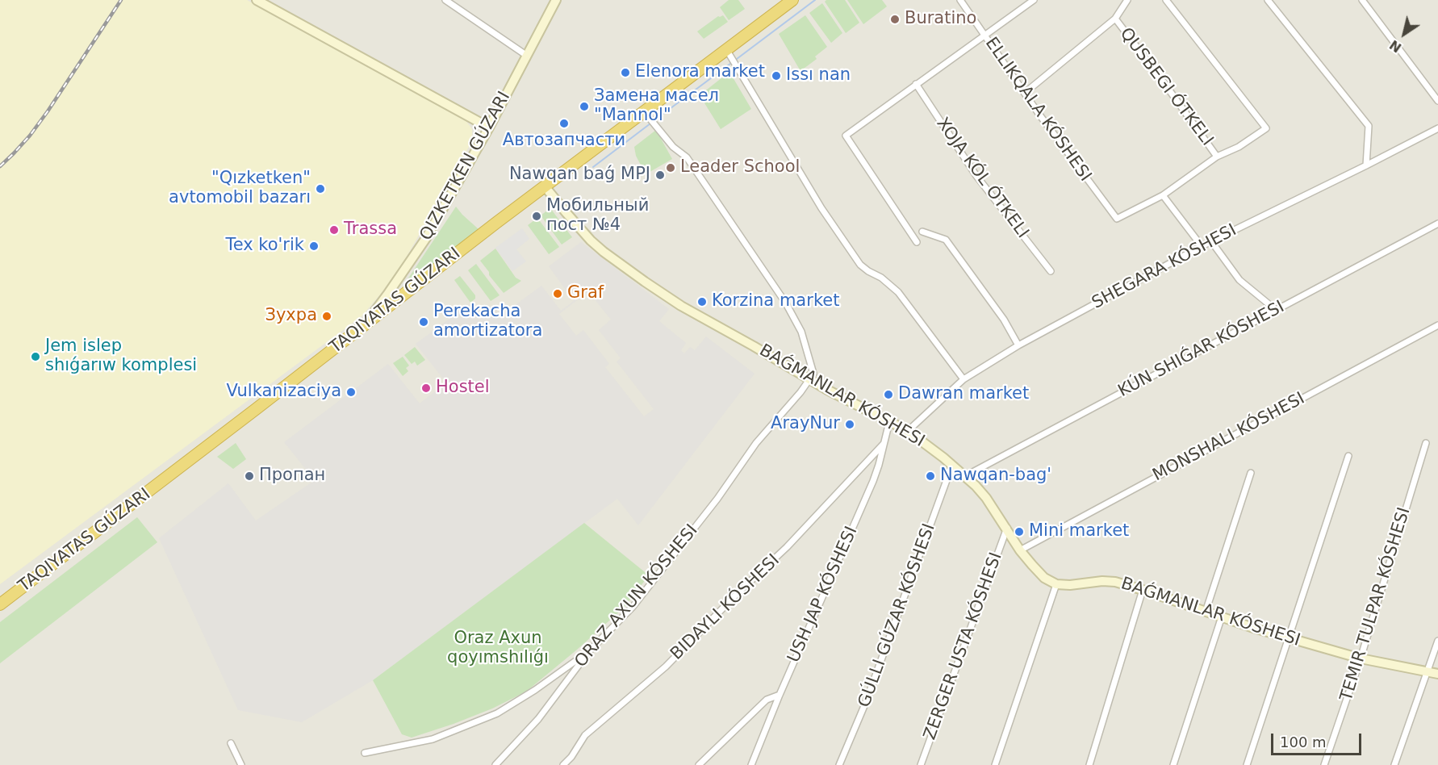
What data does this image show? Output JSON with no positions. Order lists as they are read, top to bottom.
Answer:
{
  "streets": {
    "street": [
      "QUSBEGI ÓTKELI",
      "ELLIKQALA KÓSHESI",
      "XOJA KÓL ÓTKELI",
      "SHEGARA KÓSHESI",
      "BAǴMANLAR KÓSHESI",
      "USH JAP KÓSHESI",
      "ORAZ AXUN KÓSHESI",
      "TEMIR TULPAR KÓSHESI",
      "GÚLLI GÚZAR KÓSHESI",
      "ZERGER USTA KÓSHESI"
    ]
  },
  "crossings": [
    ["SHEGARA KÓSHESI", "BAǴMANLAR KÓSHESI"],
    ["BAǴMANLAR KÓSHESI", "USH JAP KÓSHESI"],
    ["BAǴMANLAR KÓSHESI", "ORAZ AXUN KÓSHESI"],
    ["BAǴMANLAR KÓSHESI", "TEMIR TULPAR KÓSHESI"],
    ["BAǴMANLAR KÓSHESI", "GÚLLI GÚZAR KÓSHESI"],
    ["BAǴMANLAR KÓSHESI", "ZERGER USTA KÓSHESI"]
  ],
  "parks": ["Oraz Axun qoyımshılıǵı"],
  "places": [
    "Buratino",
    "Elenora market",
    "Issı nan",
    "Замена масел \"Mannol\"",
    "Автозапчасти",
    "Leader School",
    "Nawqan baǵ MPJ",
    "\"Qızketken\" avtomobil bazarı",
    "Мобильный пост №4",
    "Trassa",
    "Tex ko'rik",
    "Graf",
    "Korzina market",
    "Зухра",
    "Perekacha amortizatora",
    "Jem islep shıǵarıw komplesi",
    "Hostel",
    "Vulkanizaciya",
    "Dawran market",
    "ArayNur",
    "Пропан",
    "Nawqan-bag'",
    "Mini market"
  ],
  "scale_bar": "100 m",
  "north": "bottom left"
}
